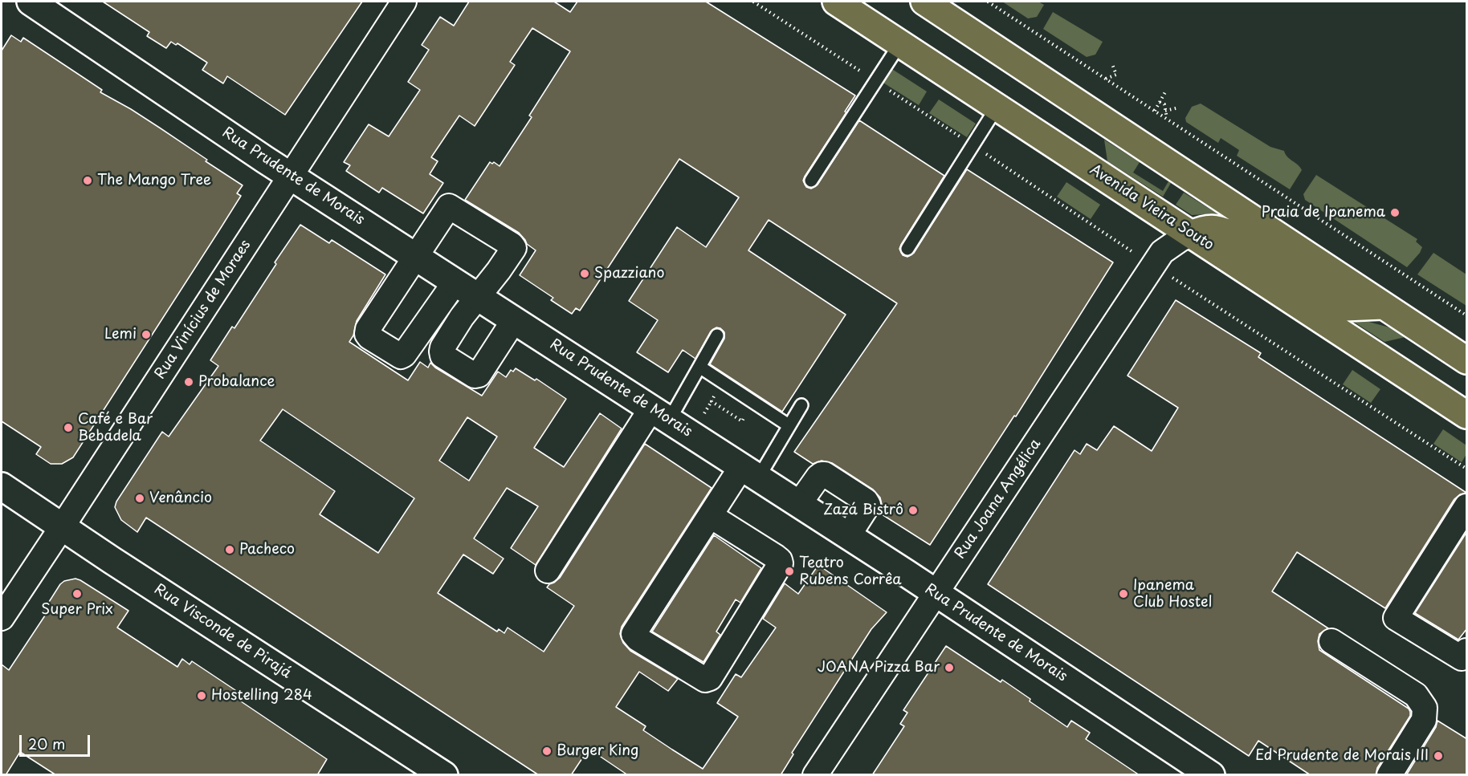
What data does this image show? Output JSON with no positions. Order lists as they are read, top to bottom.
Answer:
{
  "streets": {
    "highway": ["Avenida Vieira Souto"],
    "main road": ["Rua Prudente de Morais", "Rua Visconde de Pirajá"],
    "street": ["Rua Vinícius de Moraes", "Rua Joana Angélica"]
  },
  "crossings": [
    ["Rua Prudente de Morais", "Rua Vinícius de Moraes"],
    ["Rua Prudente de Morais", "Rua Joana Angélica"],
    ["Avenida Vieira Souto", "Rua Joana Angélica"],
    ["Rua Vinícius de Moraes", "Rua Visconde de Pirajá"]
  ],
  "places": [
    "The Mango Tree",
    "Praia de Ipanema",
    "Spazziano",
    "Lemi",
    "Probalance",
    "Café e Bar Bebadela",
    "Venâncio",
    "Zazá Bistrô",
    "Pacheco",
    "Teatro Rubens Corrêa",
    "Super Prix",
    "Ipanema Club Hostel",
    "JOANA Pizza Bar",
    "Hostelling 284",
    "Burger King",
    "Ed Prudente de Morais III"
  ],
  "scale_bar": "20 m"
}
